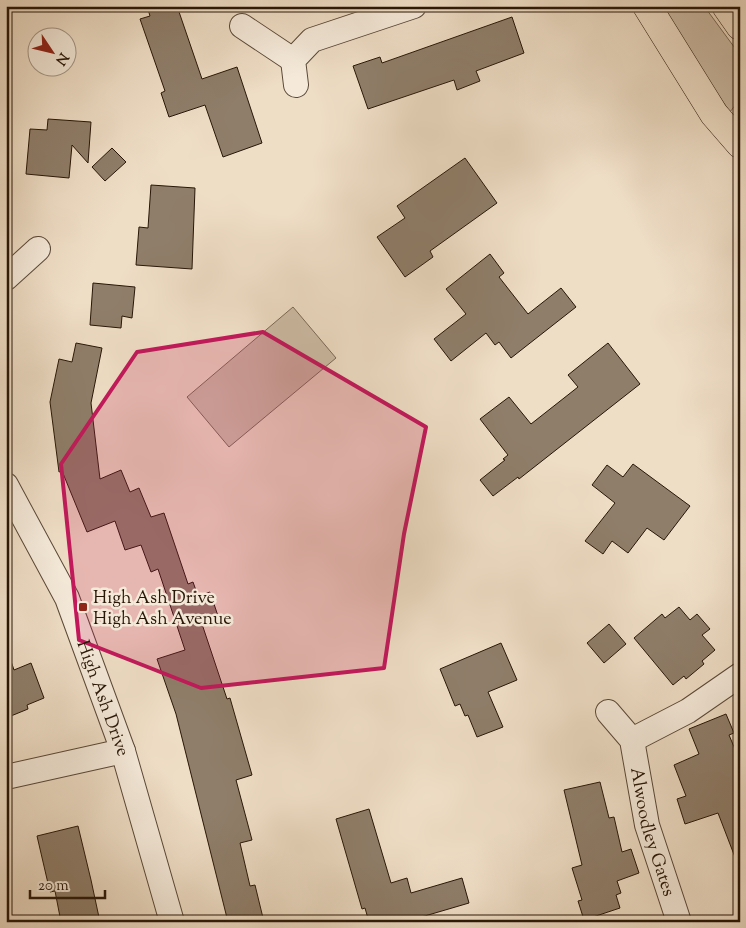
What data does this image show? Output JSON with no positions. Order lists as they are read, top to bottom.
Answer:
{
  "streets": {
    "street": ["High Ash Drive", "Alwoodley Gates"]
  },
  "places": {
    "transit": ["High Ash Drive High Ash Avenue"]
  },
  "scale_bar": "20 m",
  "north": "bottom right"
}
